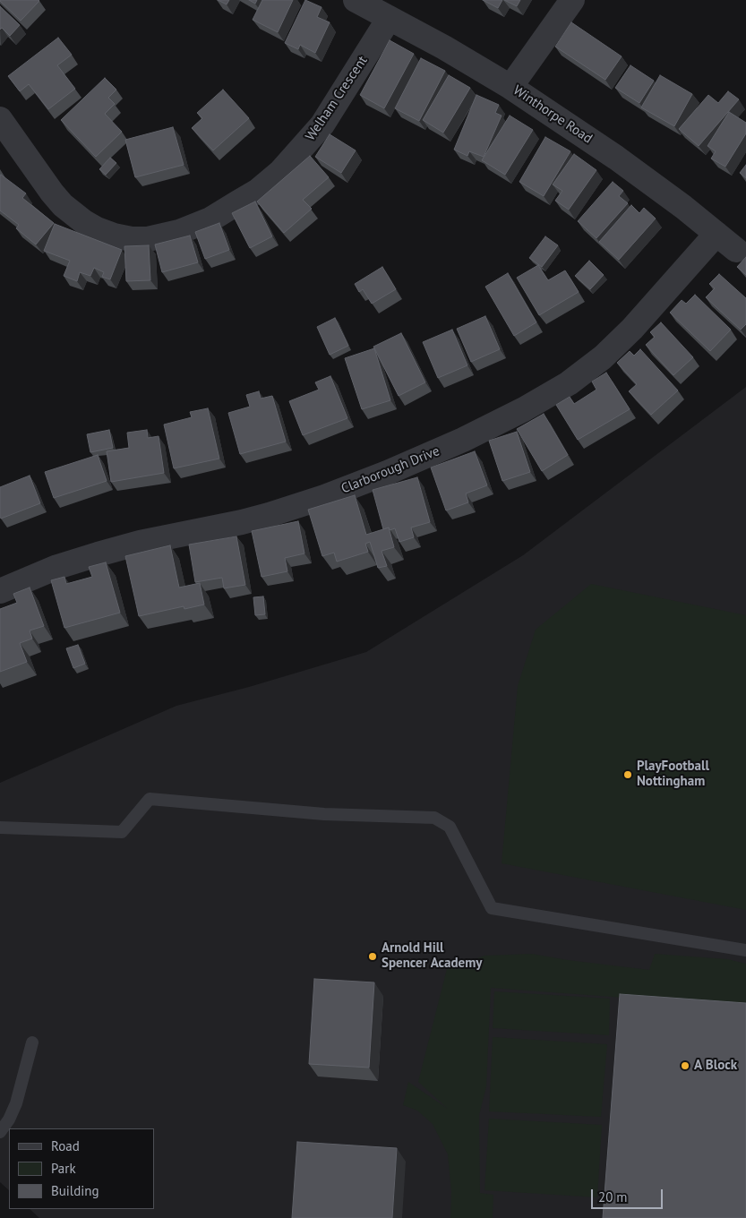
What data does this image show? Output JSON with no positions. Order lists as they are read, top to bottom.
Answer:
{
  "streets": {
    "street": ["Welham Crescent", "Winthorpe Road", "Clarborough Drive"]
  },
  "crossings": [
    ["Welham Crescent", "Winthorpe Road"],
    ["Winthorpe Road", "Clarborough Drive"]
  ],
  "places": ["PlayFootball Nottingham", "Arnold Hill Spencer Academy", "A Block"],
  "legend": ["Road", "Park", "Building"],
  "scale_bar": "20 m"
}
